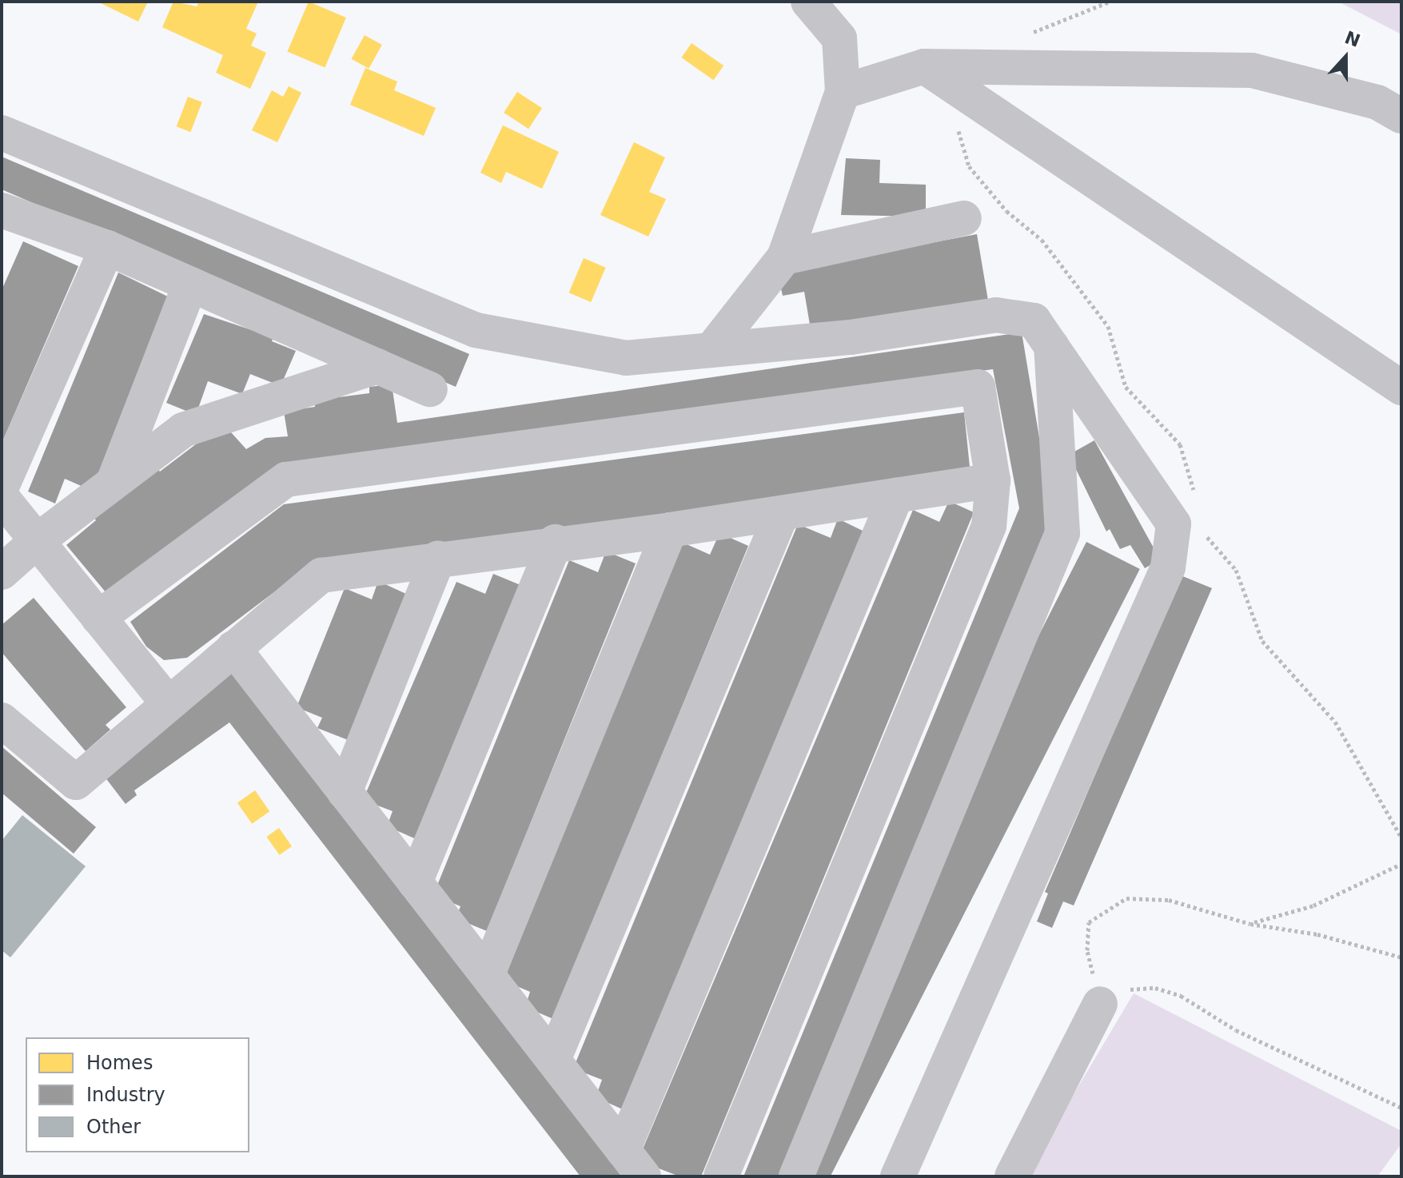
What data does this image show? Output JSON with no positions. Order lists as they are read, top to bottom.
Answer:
{
  "legend": ["Homes", "Industry", "Other"],
  "north": "top"
}
